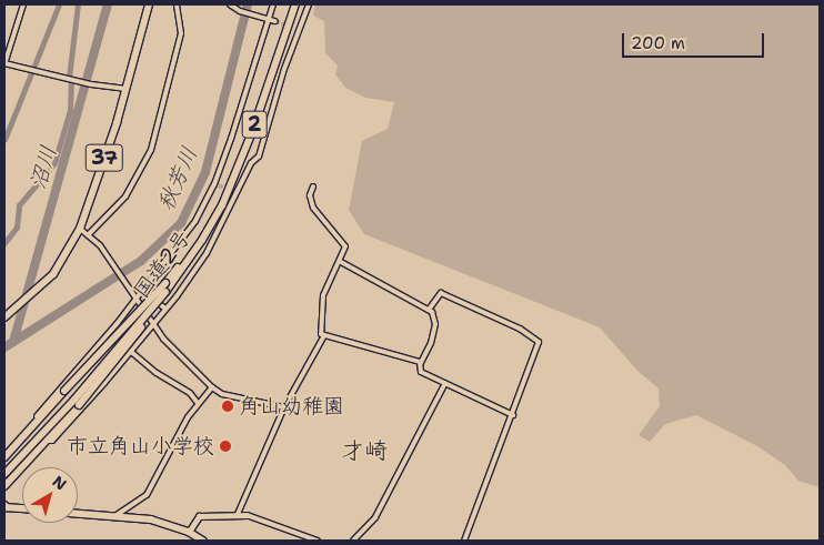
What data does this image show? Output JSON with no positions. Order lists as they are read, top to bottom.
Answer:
{
  "streets": {
    "highway": ["2", "国道2号"],
    "main road": ["37"]
  },
  "districts": ["才崎"],
  "water": ["沼川", "秋芳川"],
  "places": ["角山幼稚園", "市立角山小学校"],
  "scale_bar": "200 m",
  "north": "top right"
}
